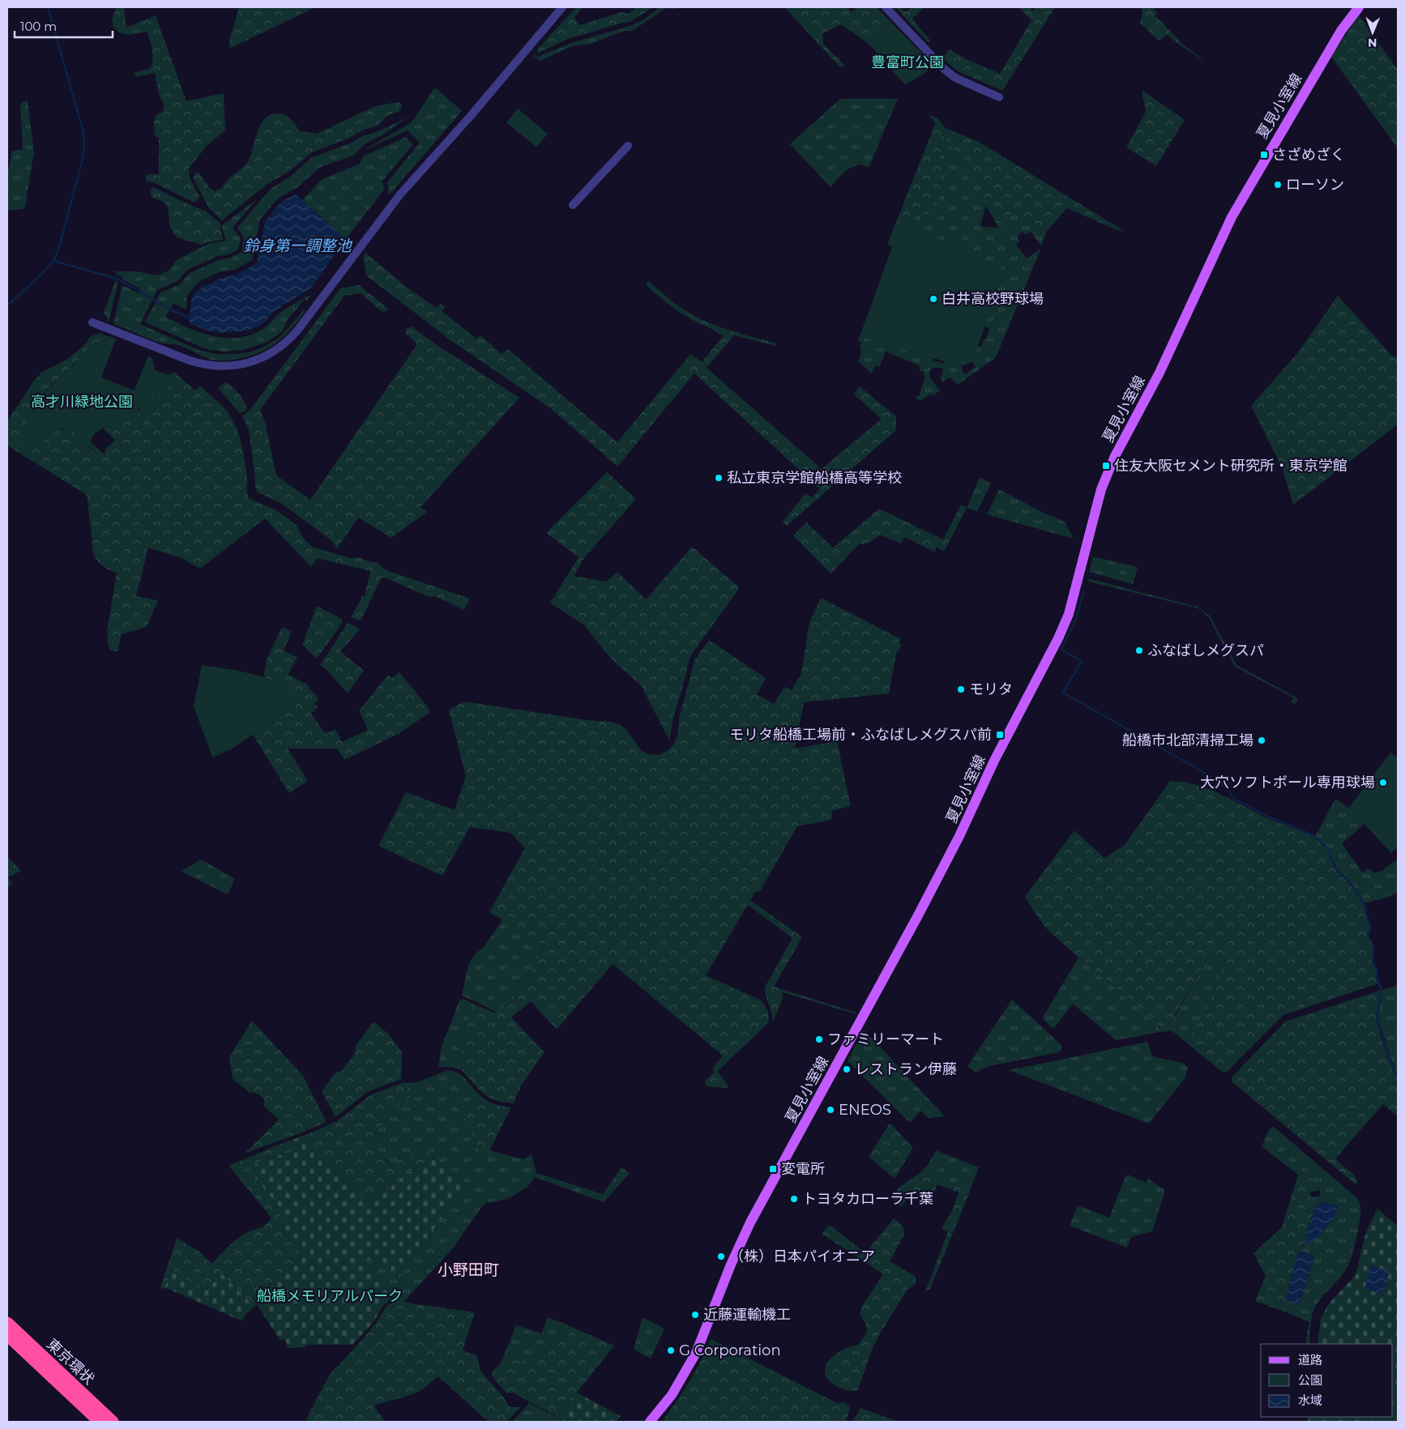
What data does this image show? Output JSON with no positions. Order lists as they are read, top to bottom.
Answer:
{
  "streets": {
    "highway": ["東京環状"],
    "main road": ["夏見小室線"]
  },
  "districts": ["小野田町"],
  "water": ["鈴身第一調整池"],
  "parks": ["豊富町公園", "高才川緑地公園", "船橋メモリアルパーク"],
  "places": {
    "transit": [
      "さざめざく",
      "住友大阪セメント研究所・東京学館",
      "モリタ船橋工場前・ふなばしメグスパ前",
      "変電所"
    ],
    "other": [
      "ローソン",
      "白井高校野球場",
      "私立東京学館船橋高等学校",
      "ふなばしメグスパ",
      "モリタ",
      "船橋市北部清掃工場",
      "大穴ソフトボール専用球場",
      "ファミリーマート",
      "レストラン伊藤",
      "ENEOS",
      "トヨタカローラ千葉",
      "（株）日本パイオニア",
      "近藤運輸機工",
      "G Corporation"
    ]
  },
  "legend": ["道路", "公園", "水域"],
  "scale_bar": "100 m",
  "north": "bottom"
}
